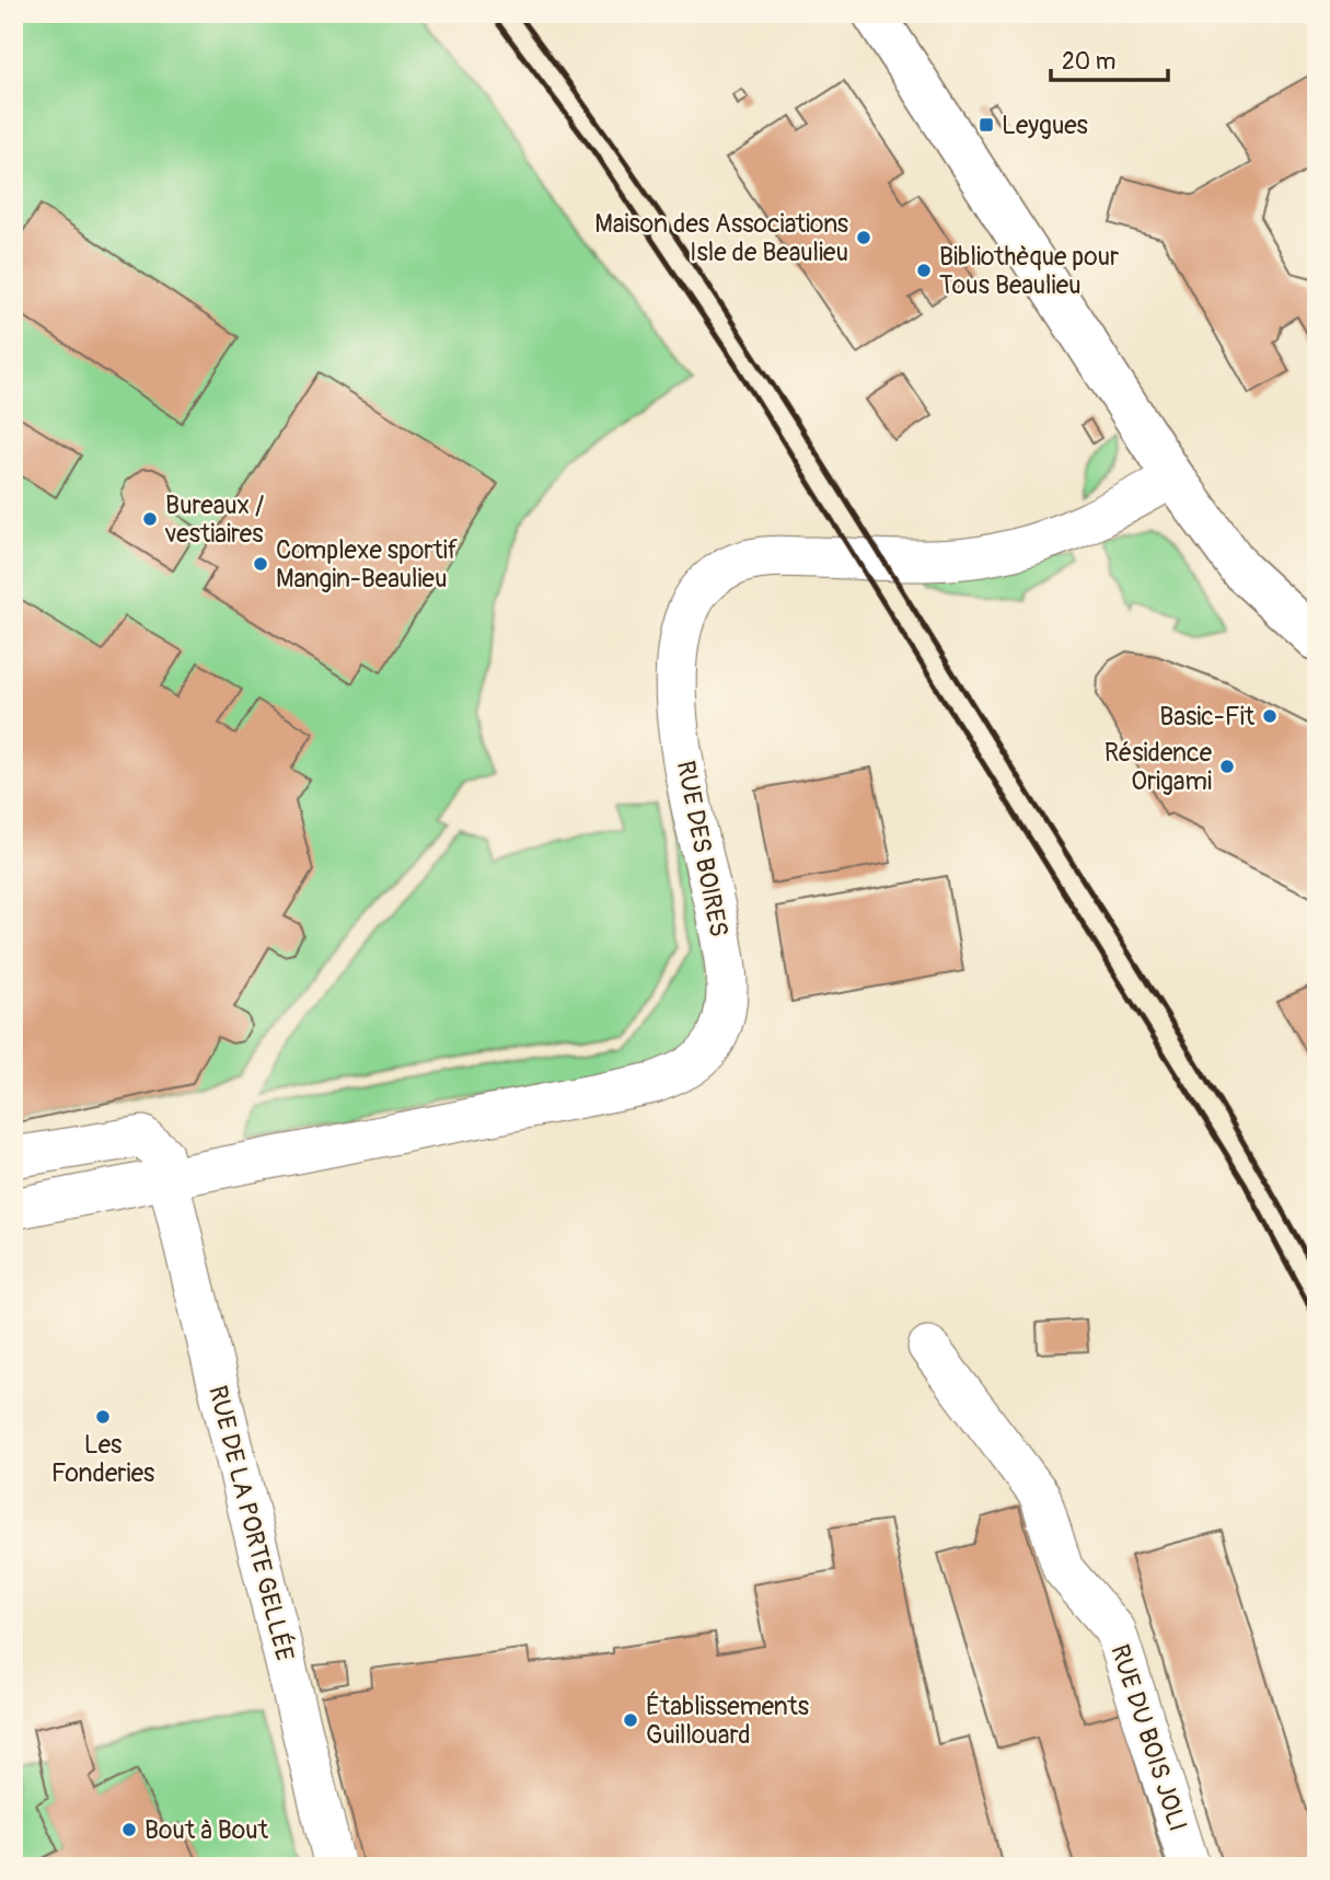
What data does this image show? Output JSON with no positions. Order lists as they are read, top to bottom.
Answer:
{
  "streets": {
    "street": ["RUE DES BOIRES", "RUE DE LA PORTE GELLÉE", "RUE DU BOIS JOLI"]
  },
  "crossings": [
    ["RUE DES BOIRES", "RUE DE LA PORTE GELLÉE"]
  ],
  "places": {
    "transit": ["Leygues"],
    "other": [
      "Maison des Associations Isle de Beaulieu",
      "Bibliothèque pour Tous Beaulieu",
      "Bureaux / vestiaires",
      "Complexe sportif Mangin-Beaulieu",
      "Basic-Fit",
      "Résidence Origami",
      "Les Fonderies",
      "Établissements Guillouard",
      "Bout à Bout"
    ]
  },
  "scale_bar": "20 m"
}
